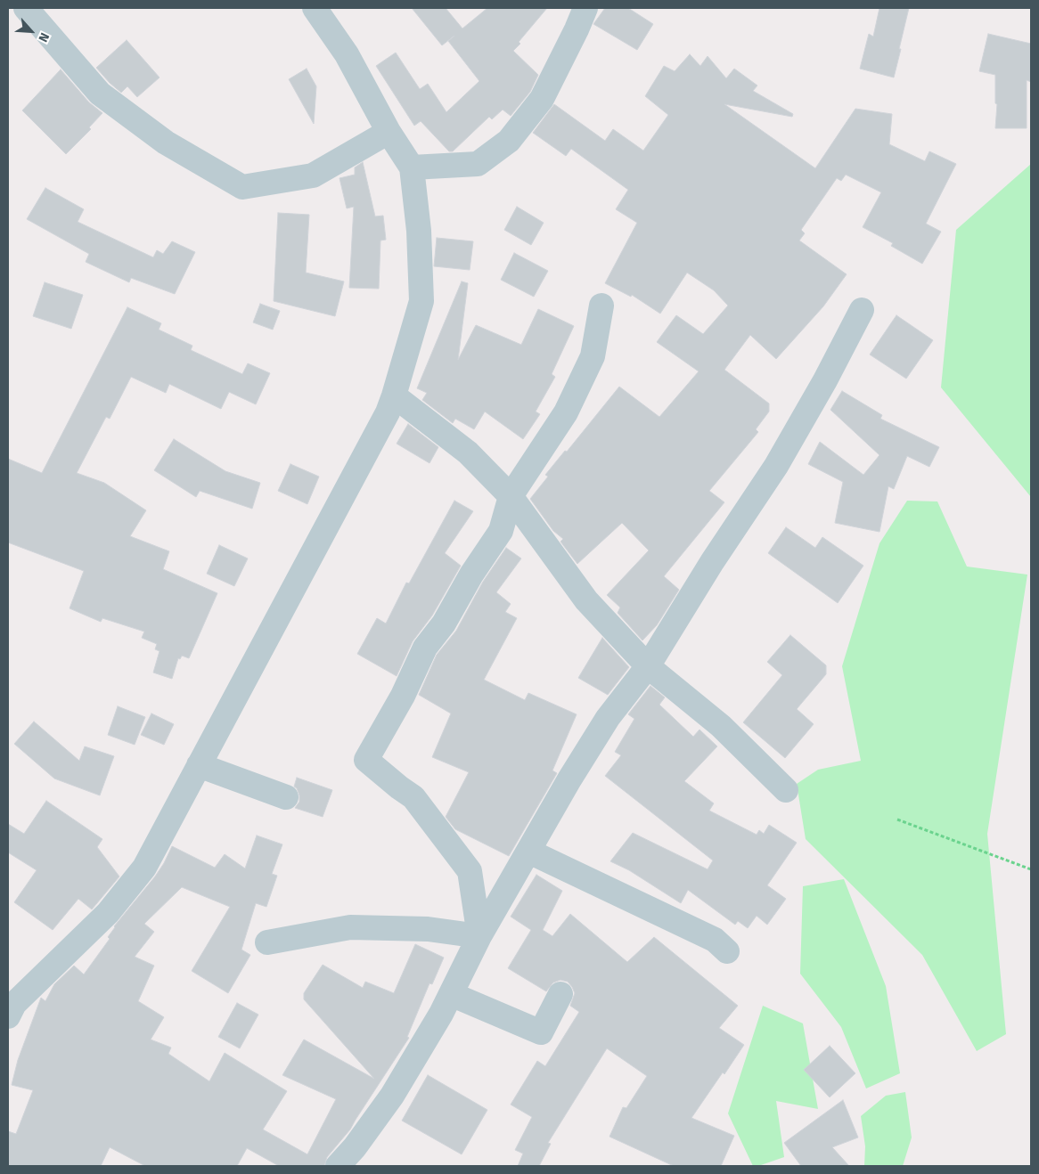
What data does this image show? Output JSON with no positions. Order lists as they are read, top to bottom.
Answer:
{
  "north": "bottom right"
}
